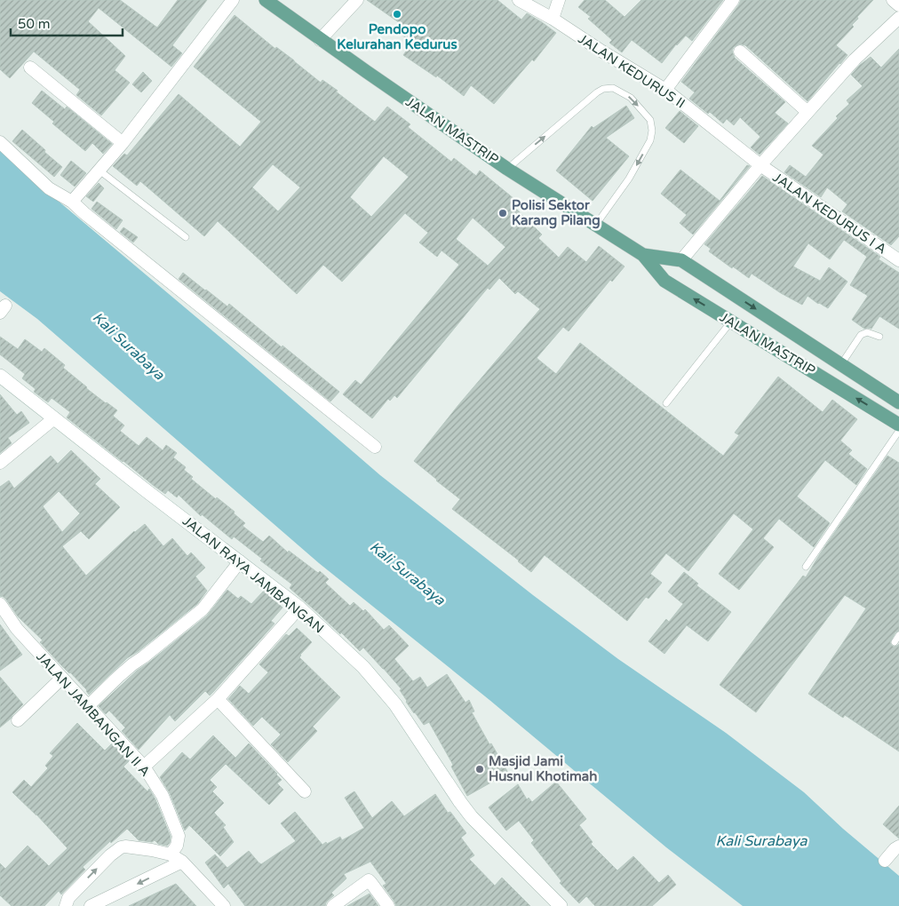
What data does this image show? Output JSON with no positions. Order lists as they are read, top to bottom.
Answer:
{
  "streets": {
    "main road": ["JALAN MASTRIP", "JALAN RAYA JAMBANGAN"],
    "street": ["JALAN KEDURUS II", "JALAN KEDURUS I A", "JALAN JAMBANGAN II A"]
  },
  "crossings": [
    ["JALAN KEDURUS II", "JALAN KEDURUS I A"]
  ],
  "water": ["Kali Surabaya"],
  "places": ["Pendopo Kelurahan Kedurus", "Polisi Sektor Karang Pilang", "Masjid Jami Husnul Khotimah"],
  "scale_bar": "50 m"
}
